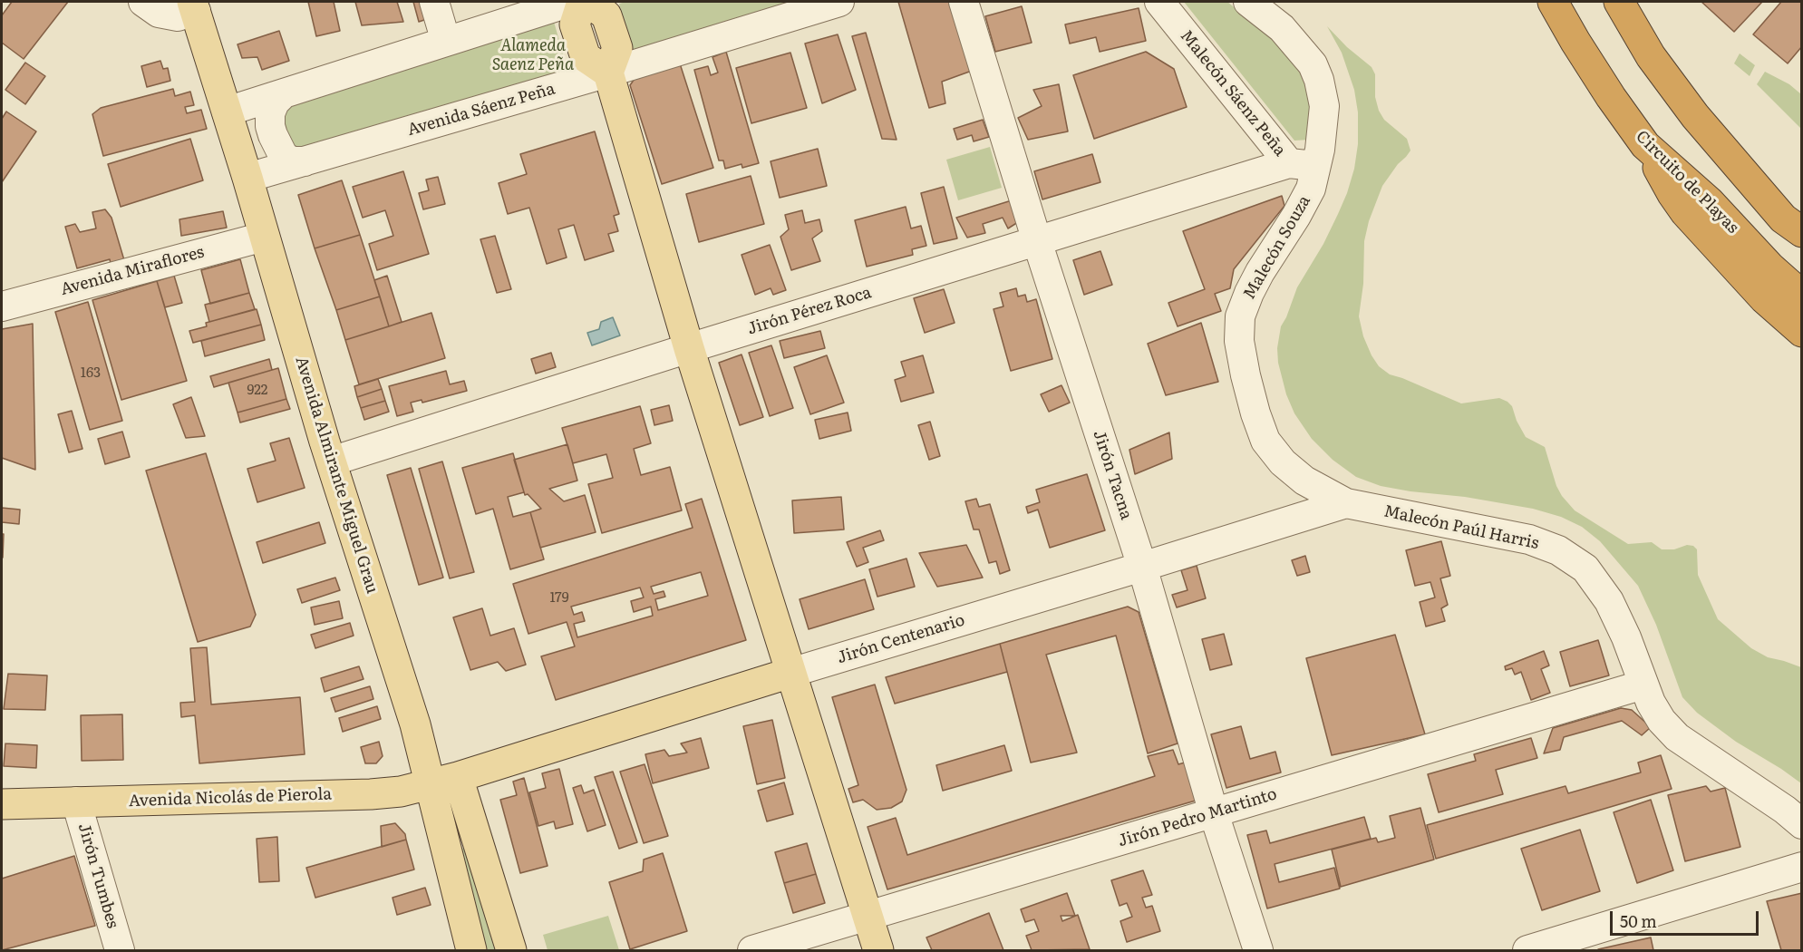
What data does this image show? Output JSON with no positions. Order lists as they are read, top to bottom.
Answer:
{
  "streets": {
    "highway": ["Circuito de Playas"],
    "main road": ["Avenida Almirante Miguel Grau", "Jirón Centenario", "Avenida Nicolás de Pierola"],
    "street": [
      "Malecón Sáenz Peña",
      "Avenida Sáenz Peña",
      "Malecón Souza",
      "Avenida Miraflores",
      "Jirón Pérez Roca",
      "Jirón Tacna",
      "Malecón Paúl Harris",
      "Jirón Pedro Martinto",
      "Jirón Tumbes"
    ]
  },
  "crossings": [
    ["Malecón Sáenz Peña", "Malecón Souza"],
    ["Malecón Sáenz Peña", "Jirón Pérez Roca"],
    ["Avenida Sáenz Peña", "Avenida Almirante Miguel Grau"],
    ["Malecón Souza", "Malecón Paúl Harris"],
    ["Malecón Souza", "Jirón Centenario"],
    ["Avenida Miraflores", "Avenida Almirante Miguel Grau"],
    ["Jirón Pérez Roca", "Avenida Almirante Miguel Grau"],
    ["Jirón Pérez Roca", "Jirón Tacna"],
    ["Avenida Almirante Miguel Grau", "Jirón Centenario"],
    ["Avenida Almirante Miguel Grau", "Avenida Nicolás de Pierola"],
    ["Jirón Tacna", "Jirón Centenario"],
    ["Jirón Tacna", "Jirón Pedro Martinto"],
    ["Malecón Paúl Harris", "Jirón Centenario"],
    ["Malecón Paúl Harris", "Jirón Pedro Martinto"],
    ["Jirón Centenario", "Avenida Nicolás de Pierola"],
    ["Avenida Nicolás de Pierola", "Jirón Tumbes"]
  ],
  "parks": ["Alameda Saenz Peña"],
  "house_numbers": ["163", "922", "179"],
  "scale_bar": "50 m"
}
